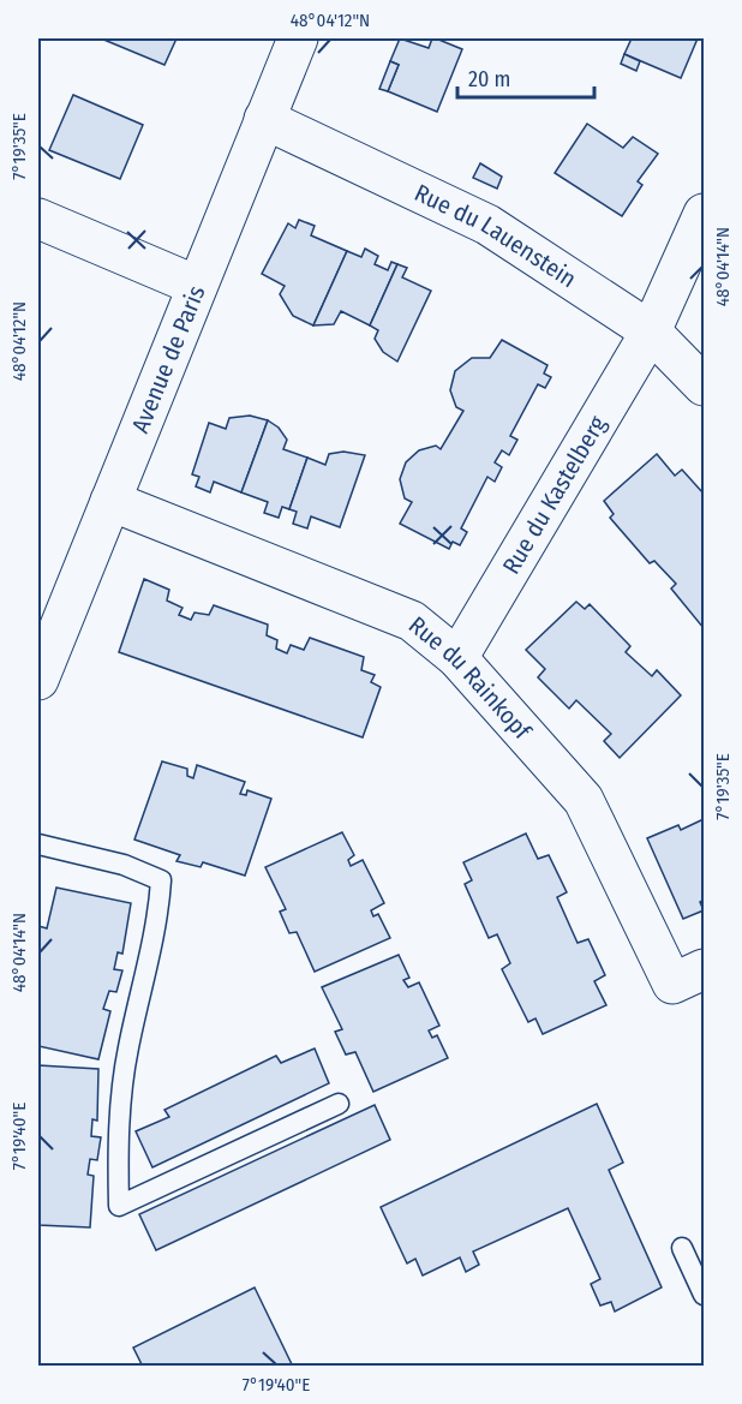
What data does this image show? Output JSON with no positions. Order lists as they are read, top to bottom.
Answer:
{
  "streets": {
    "street": [
      "Rue du Lauenstein",
      "Avenue de Paris",
      "Rue du Kastelberg",
      "Rue du Rainkopf"
    ]
  },
  "crossings": [
    ["Rue du Lauenstein", "Avenue de Paris"],
    ["Rue du Lauenstein", "Rue du Kastelberg"],
    ["Avenue de Paris", "Rue du Rainkopf"],
    ["Rue du Kastelberg", "Rue du Rainkopf"]
  ],
  "scale_bar": "20 m",
  "coordinates": [
    "48°04'12\"N",
    "7°19'35\"E",
    "48°04'14\"N",
    "7°19'40\"E"
  ]
}
